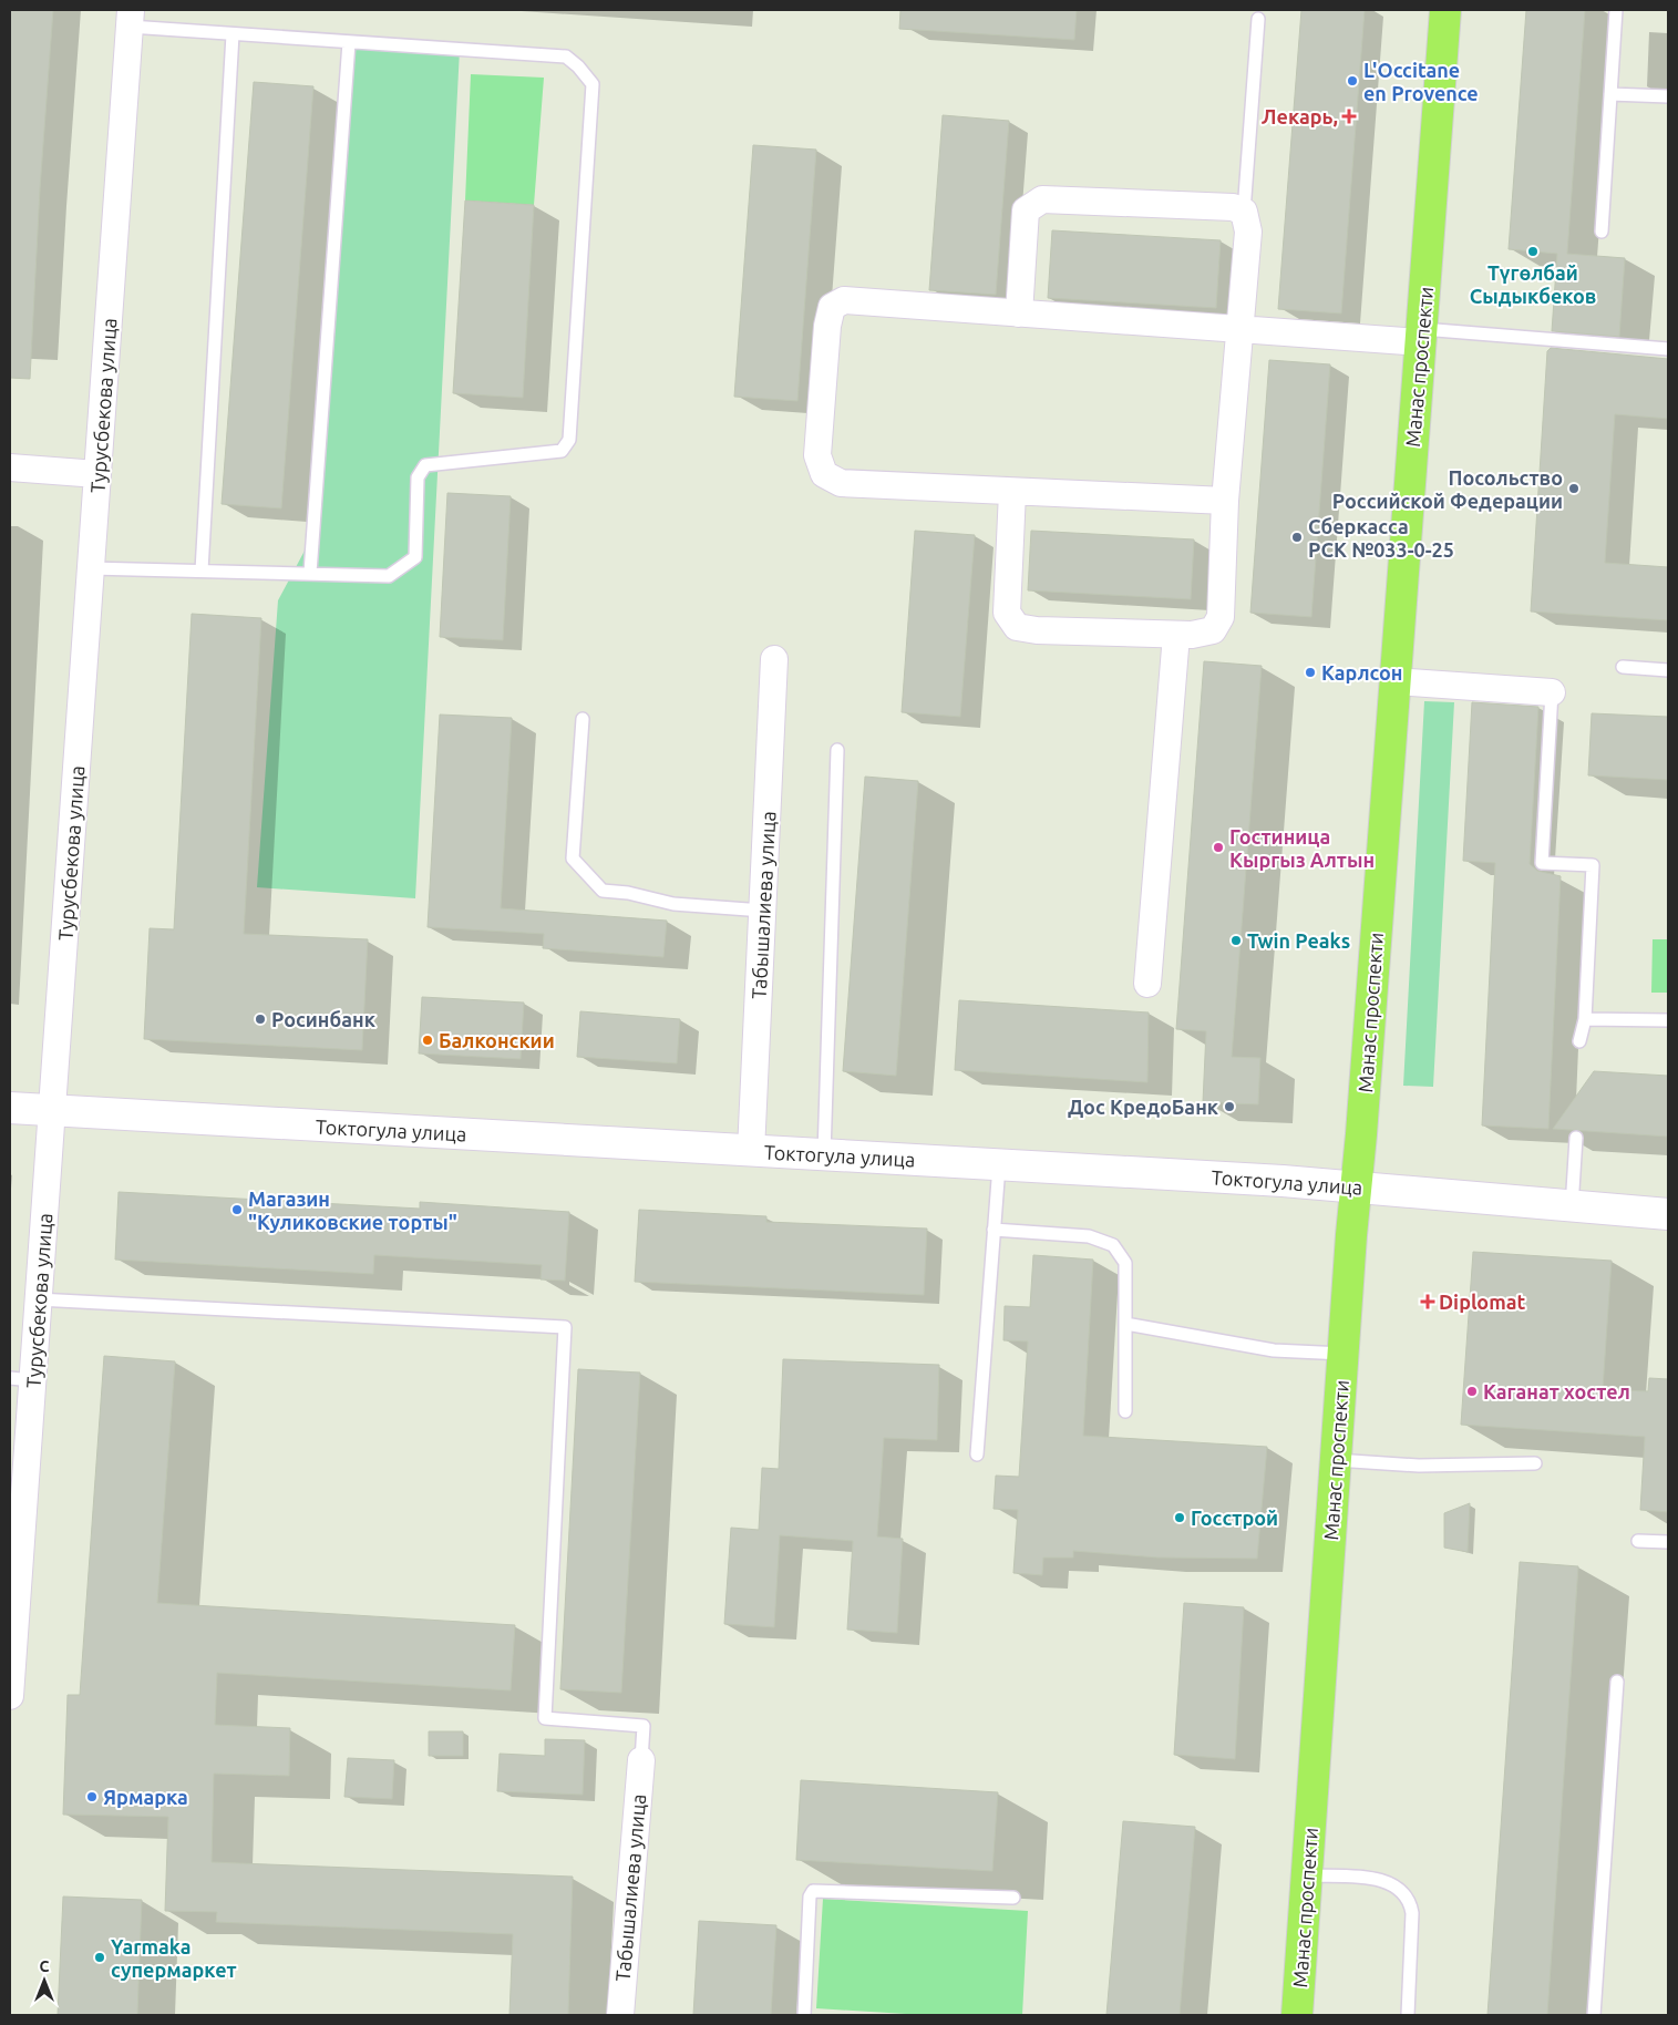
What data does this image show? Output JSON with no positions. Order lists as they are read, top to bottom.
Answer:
{
  "streets": {
    "main road": ["Манас проспекти", "Токтогула улица"],
    "street": ["Турусбекова улица", "Табышалиева улица"]
  },
  "crossings": [
    ["Манас проспекти", "Токтогула улица"],
    ["Турусбекова улица", "Токтогула улица"],
    ["Табышалиева улица", "Токтогула улица"]
  ],
  "places": {
    "other": [
      "L'Occitane en Provence",
      "Түгөлбай Сыдыкбеков",
      "Посольство Российской Федерации",
      "Сберкасса РСК №033-0-25",
      "Карлсон",
      "Гостиница Кыргыз Алтын",
      "Twin Peaks",
      "Росинбанк",
      "Балконскии",
      "Дос КредоБанк",
      "Магазин \"Куликовские торты\"",
      "Каганат хостел",
      "Госстрой",
      "Ярмарка",
      "Yarmaka супермаркет"
    ],
    "health": ["Лекарь,", "Diplomat"]
  },
  "north": "top"
}
